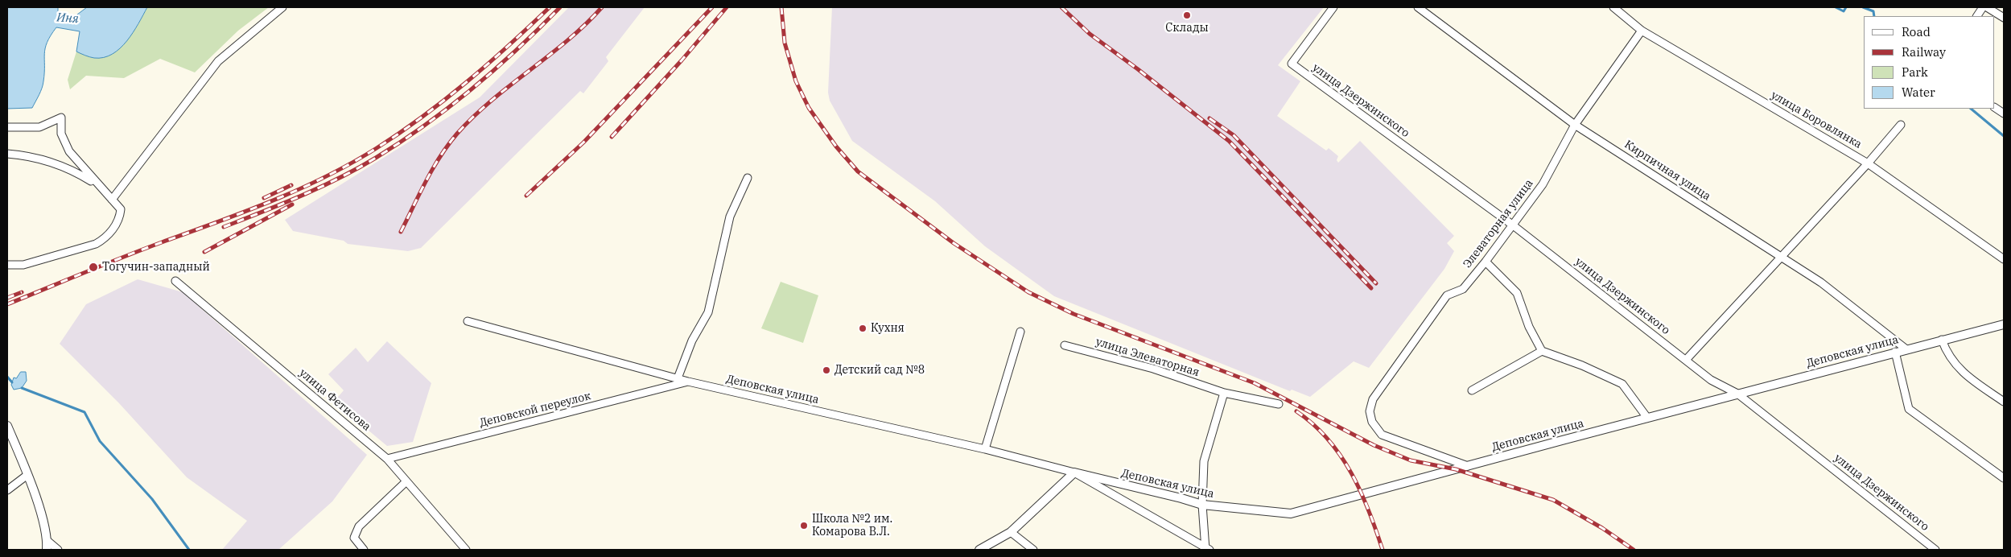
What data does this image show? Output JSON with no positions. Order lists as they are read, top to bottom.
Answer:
{
  "streets": {
    "street": [
      "улица Дзержинского",
      "улица Боровлянка",
      "Кирпичная улица",
      "Элеваторная улица",
      "Деповская улица",
      "улица Элеваторная",
      "улица Фетисова",
      "Деповской переулок"
    ]
  },
  "crossings": [
    ["улица Дзержинского", "Элеваторная улица"],
    ["улица Дзержинского", "Деповская улица"],
    ["улица Боровлянка", "Элеваторная улица"],
    ["Кирпичная улица", "Элеваторная улица"],
    ["Кирпичная улица", "Деповская улица"],
    ["Элеваторная улица", "Деповская улица"],
    ["Деповская улица", "Деповской переулок"],
    ["улица Фетисова", "Деповской переулок"]
  ],
  "water": ["Иня"],
  "places": [
    "Склады",
    "Тогучин-западный",
    "Кухня",
    "Детский сад №8",
    "Школа №2 им. Комарова В.Л."
  ],
  "legend": [
    "Road",
    "Railway",
    "Park",
    "Water"
  ]
}
